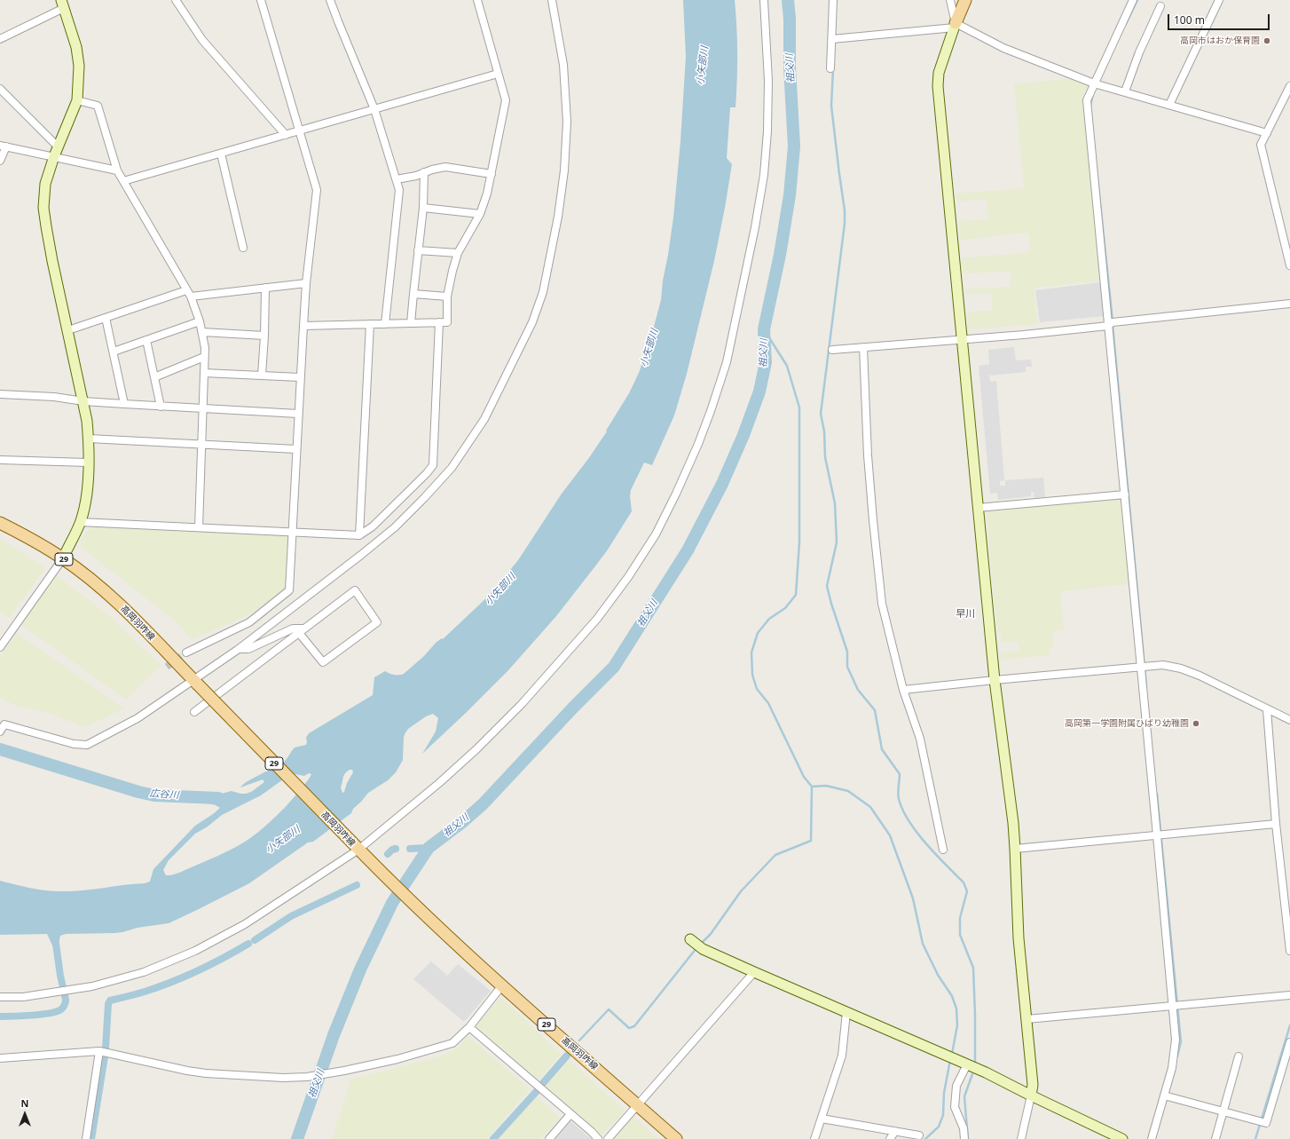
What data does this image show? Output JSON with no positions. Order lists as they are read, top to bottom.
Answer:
{
  "streets": {
    "main road": ["29", "高岡羽咋線"]
  },
  "districts": ["早川"],
  "water": ["小矢部川", "祖父川", "広谷川"],
  "places": ["高岡市はおか保育園", "高岡第一学園附属ひばり幼稚園"],
  "scale_bar": "100 m",
  "north": "top"
}
